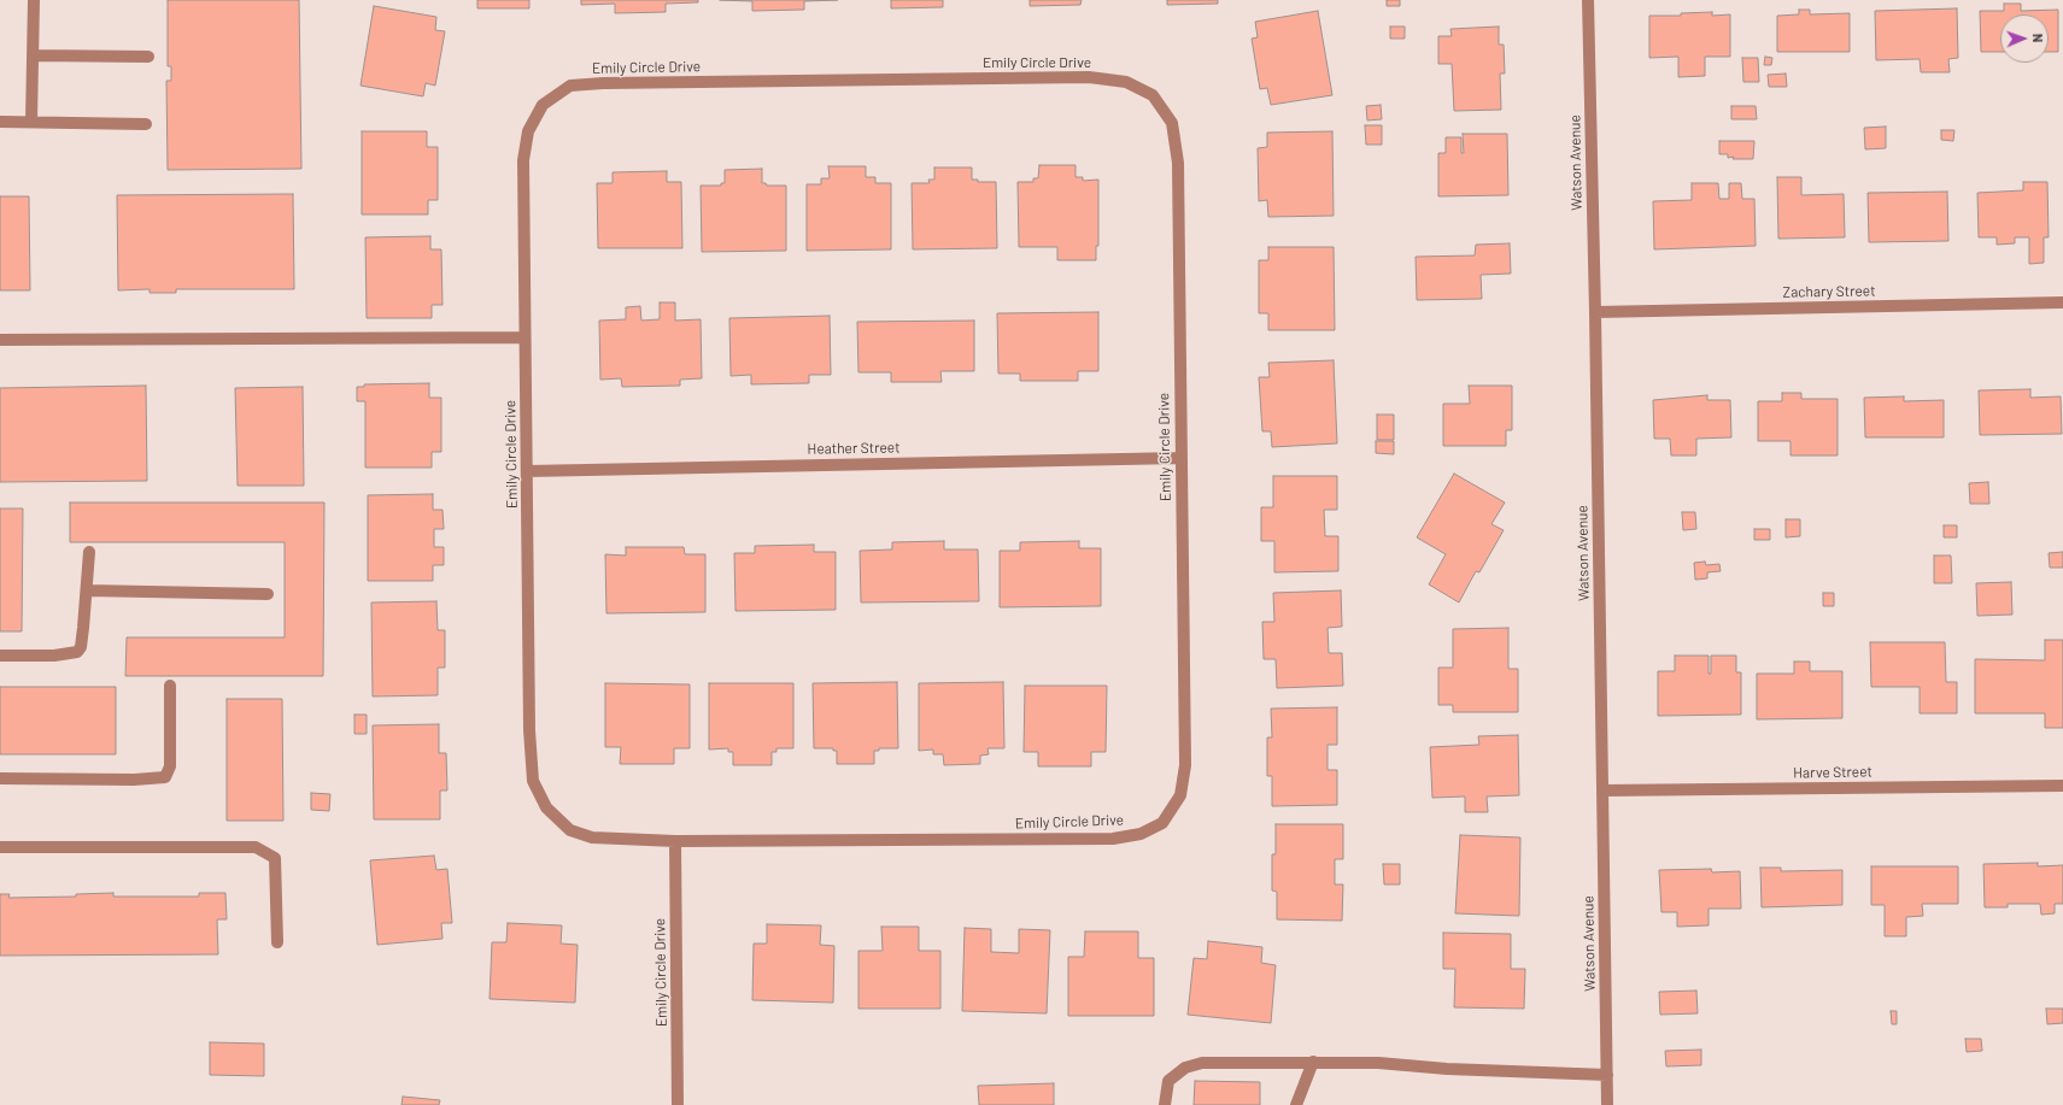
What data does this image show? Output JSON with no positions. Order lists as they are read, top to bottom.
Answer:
{
  "streets": {
    "street": [
      "Emily Circle Drive",
      "Watson Avenue",
      "Zachary Street",
      "Heather Street",
      "Harve Street"
    ]
  },
  "crossings": [
    ["Emily Circle Drive", "Heather Street"],
    ["Watson Avenue", "Zachary Street"],
    ["Watson Avenue", "Harve Street"]
  ],
  "north": "right"
}
